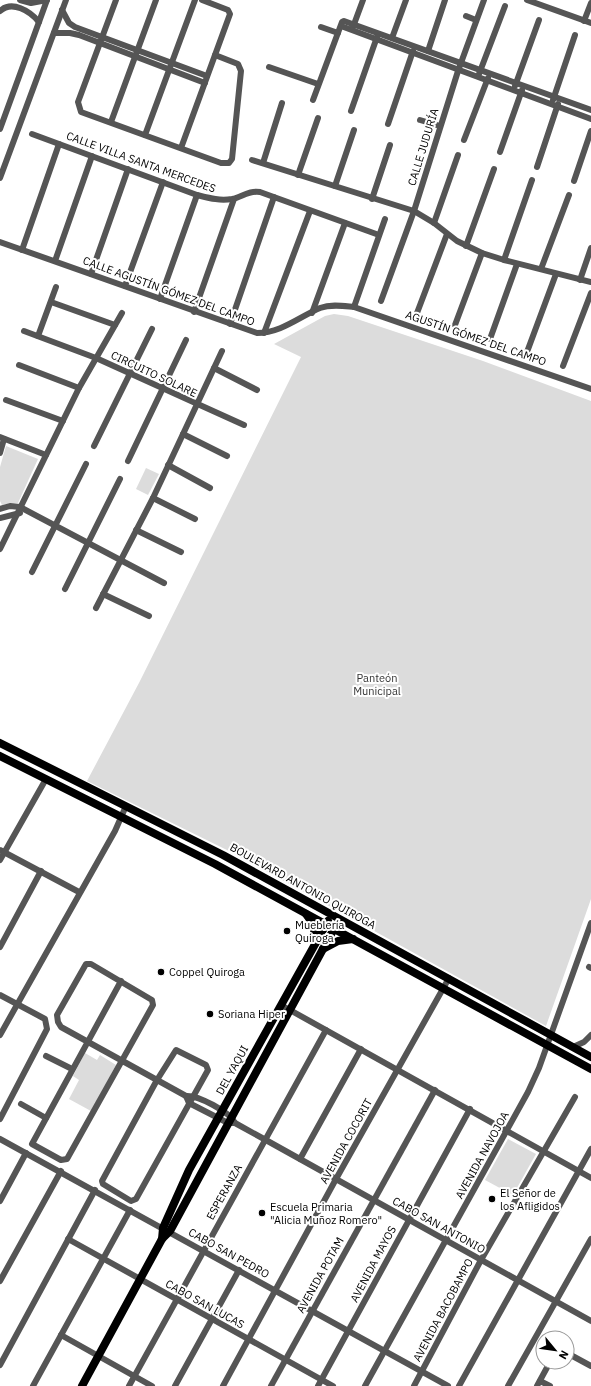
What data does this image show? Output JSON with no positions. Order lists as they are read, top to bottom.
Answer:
{
  "streets": {
    "main road": ["BOULEVARD ANTONIO QUIROGA", "DEL YAQUI"],
    "street": [
      "CALLE JUDURÍA",
      "CALLE VILLA SANTA MERCEDES",
      "CALLE AGUSTÍN GÓMEZ DEL CAMPO",
      "AGUSTÍN GÓMEZ DEL CAMPO",
      "CIRCUITO SOLARE",
      "AVENIDA COCORIT",
      "AVENIDA NAVOJOA",
      "ESPERANZA",
      "CABO SAN ANTONIO",
      "CABO SAN PEDRO",
      "AVENIDA MAYOS",
      "AVENIDA POTAM",
      "CABO SAN LUCAS",
      "AVENIDA BACOBAMPO"
    ]
  },
  "crossings": [
    ["CALLE AGUSTÍN GÓMEZ DEL CAMPO", "AGUSTÍN GÓMEZ DEL CAMPO"],
    ["BOULEVARD ANTONIO QUIROGA", "DEL YAQUI"],
    ["BOULEVARD ANTONIO QUIROGA", "AVENIDA COCORIT"],
    ["BOULEVARD ANTONIO QUIROGA", "AVENIDA NAVOJOA"],
    ["DEL YAQUI", "CABO SAN ANTONIO"],
    ["DEL YAQUI", "CABO SAN PEDRO"],
    ["DEL YAQUI", "CABO SAN LUCAS"],
    ["AVENIDA COCORIT", "CABO SAN ANTONIO"],
    ["AVENIDA COCORIT", "CABO SAN PEDRO"],
    ["AVENIDA COCORIT", "CABO SAN LUCAS"],
    ["AVENIDA NAVOJOA", "CABO SAN ANTONIO"],
    ["AVENIDA NAVOJOA", "CABO SAN PEDRO"],
    ["ESPERANZA", "CABO SAN ANTONIO"],
    ["ESPERANZA", "CABO SAN PEDRO"],
    ["ESPERANZA", "CABO SAN LUCAS"],
    ["CABO SAN ANTONIO", "AVENIDA MAYOS"],
    ["CABO SAN ANTONIO", "AVENIDA POTAM"],
    ["CABO SAN ANTONIO", "AVENIDA BACOBAMPO"],
    ["CABO SAN PEDRO", "AVENIDA MAYOS"],
    ["CABO SAN PEDRO", "AVENIDA POTAM"],
    ["CABO SAN PEDRO", "AVENIDA BACOBAMPO"],
    ["AVENIDA MAYOS", "CABO SAN LUCAS"],
    ["AVENIDA POTAM", "CABO SAN LUCAS"]
  ],
  "parks": ["Panteón Municipal"],
  "places": [
    "Mueblería Quiroga",
    "Coppel Quiroga",
    "Soriana Hiper",
    "El Señor de los Afligidos",
    "Escuela Primaria \"Alicia Muñoz Romero\""
  ],
  "north": "bottom right"
}
